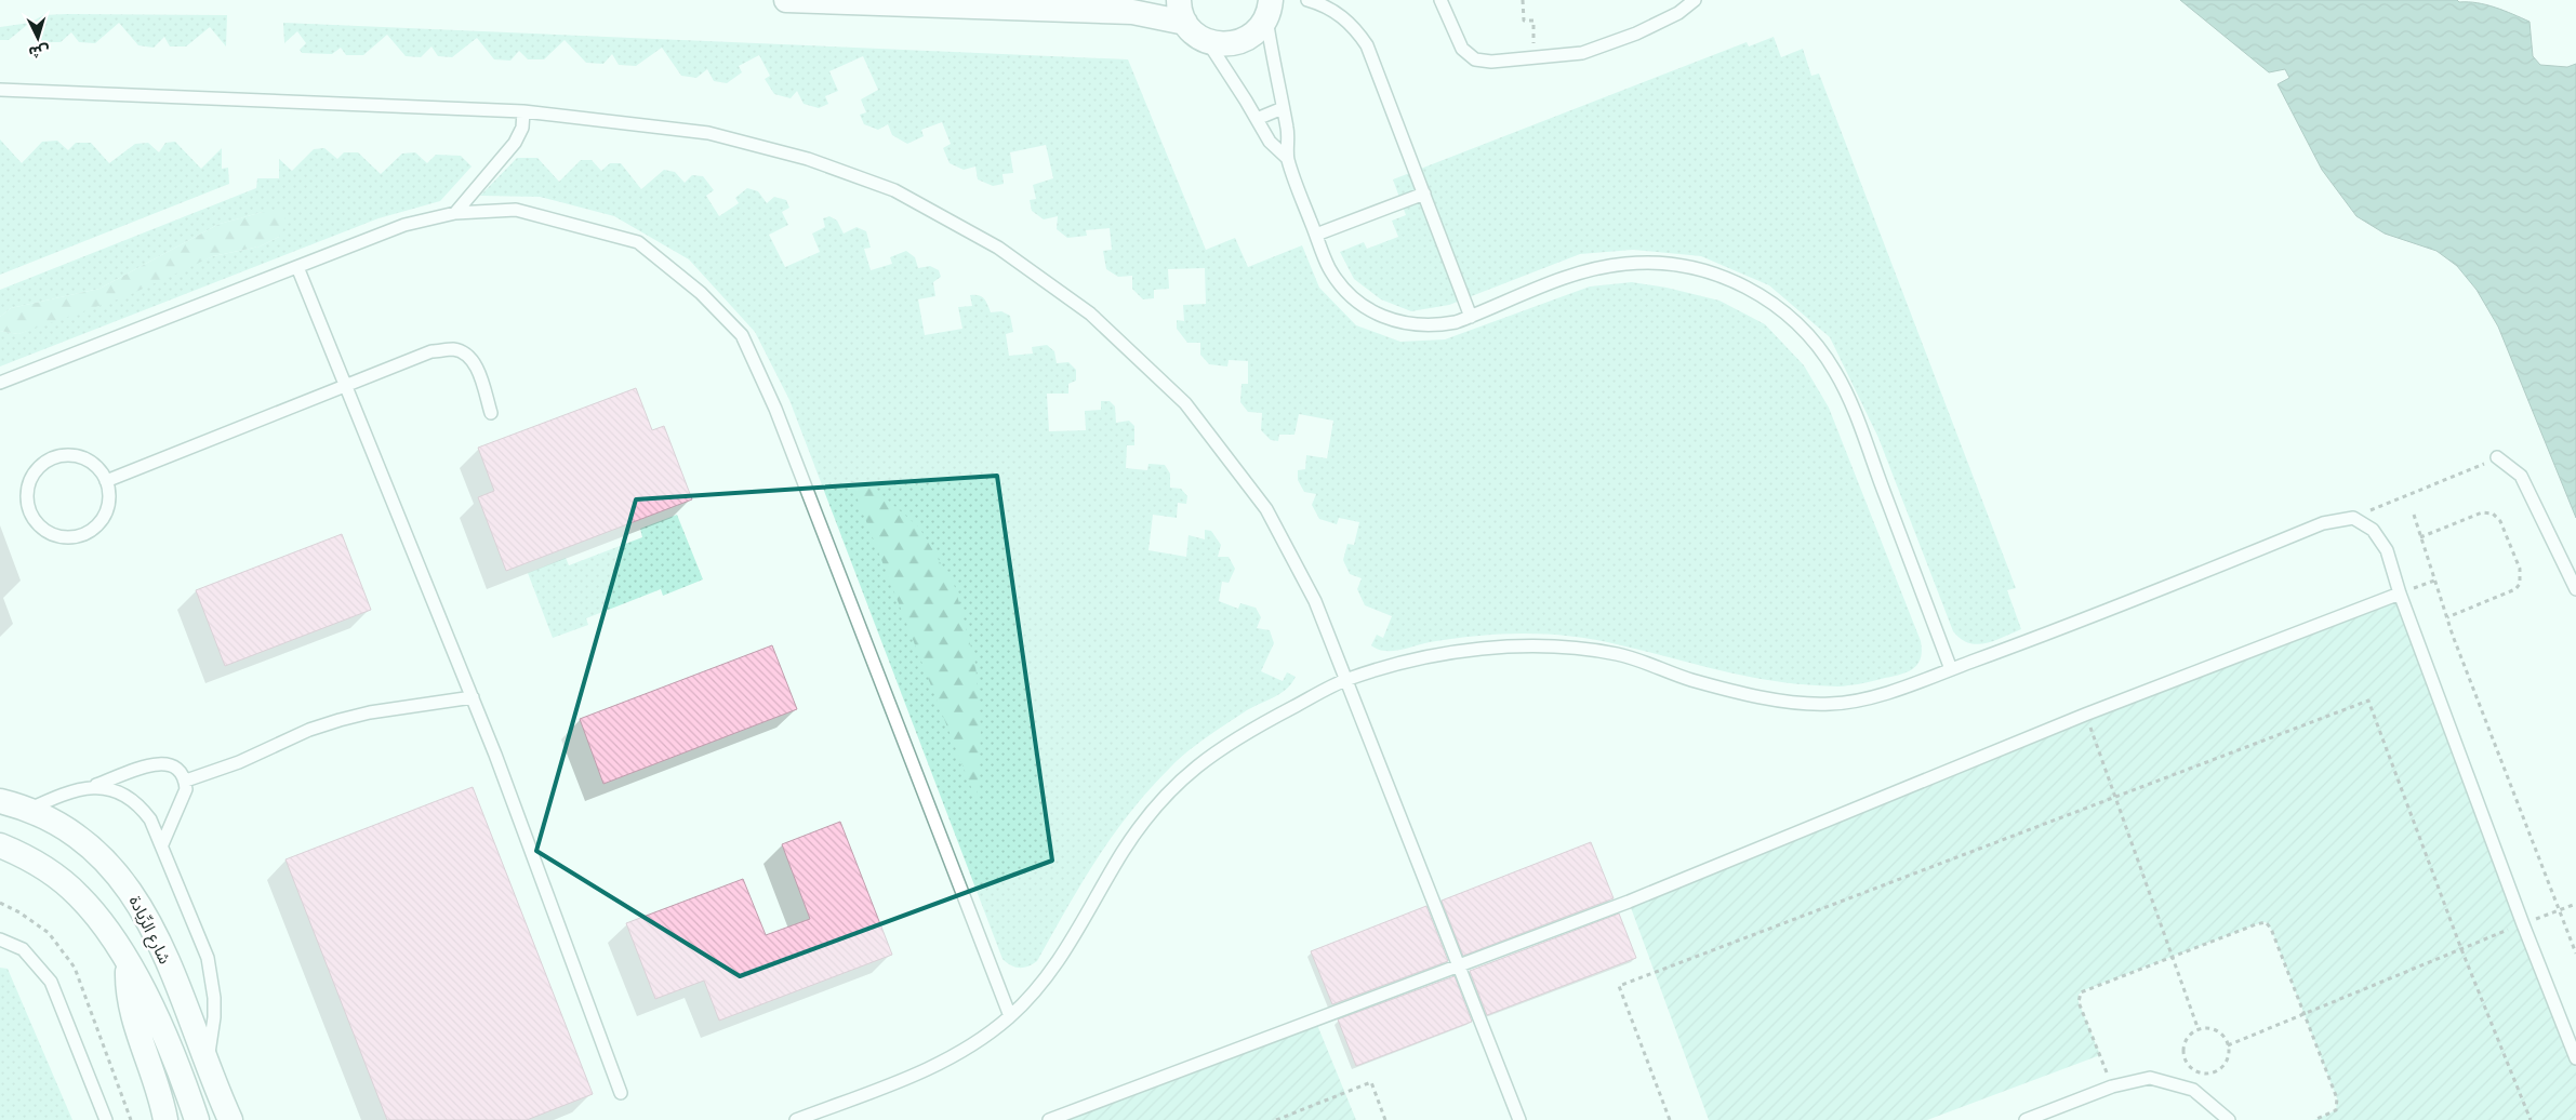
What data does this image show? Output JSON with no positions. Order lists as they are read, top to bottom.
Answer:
{
  "streets": {
    "street": ["شارع الرِّيادة"]
  },
  "north": "bottom"
}
